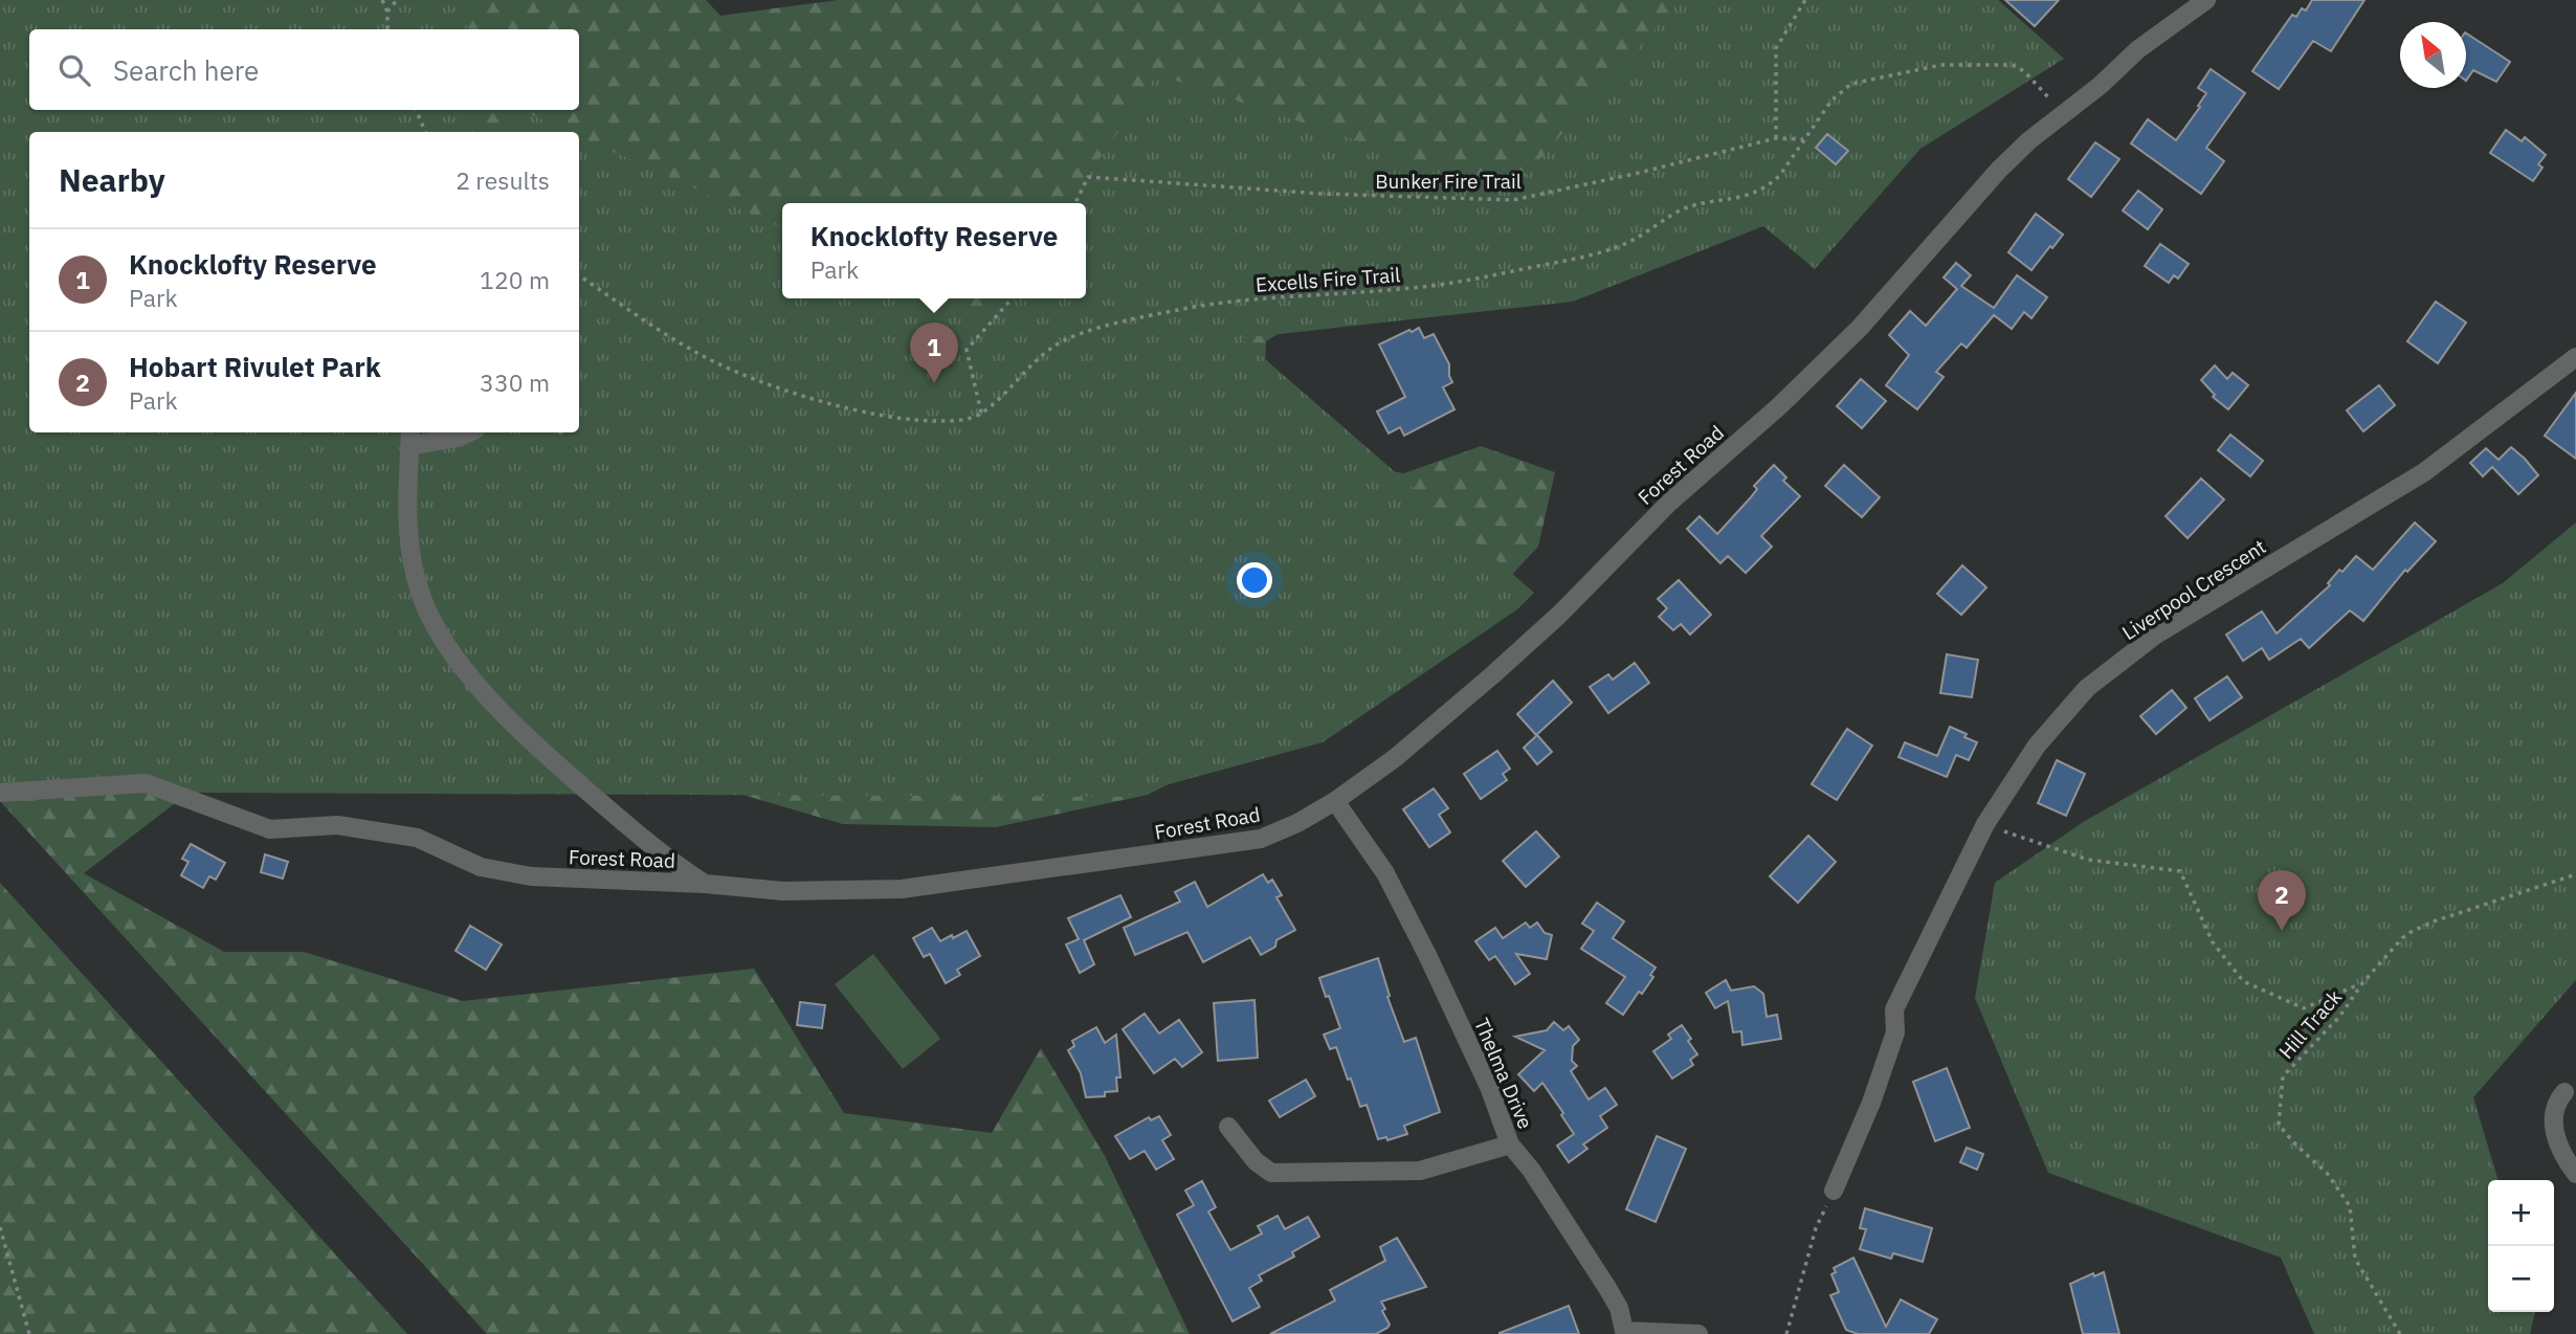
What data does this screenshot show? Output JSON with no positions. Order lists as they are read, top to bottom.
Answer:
{
  "streets": {
    "street": ["Forest Road", "Liverpool Crescent", "Thelma Drive"],
    "path": ["Bunker Fire Trail", "Excells Fire Trail", "Hill Track"]
  },
  "crossings": [
    ["Bunker Fire Trail", "Excells Fire Trail"],
    ["Excells Fire Trail", "Forest Road"],
    ["Forest Road", "Thelma Drive"]
  ],
  "north": "top left",
  "page": {
    "search": "Search here",
    "heading": ["Nearby", "2 results"],
    "popup": ["Knocklofty Reserve", "Park"],
    "list": [
      {
        "mark": "1",
        "name": "Knocklofty Reserve",
        "note": "Park",
        "value": "120 m"
      },
      {
        "mark": "2",
        "name": "Hobart Rivulet Park",
        "note": "Park",
        "value": "330 m"
      }
    ],
    "pins": ["1", "2"],
    "map_buttons": ["+", "−"]
  }
}
